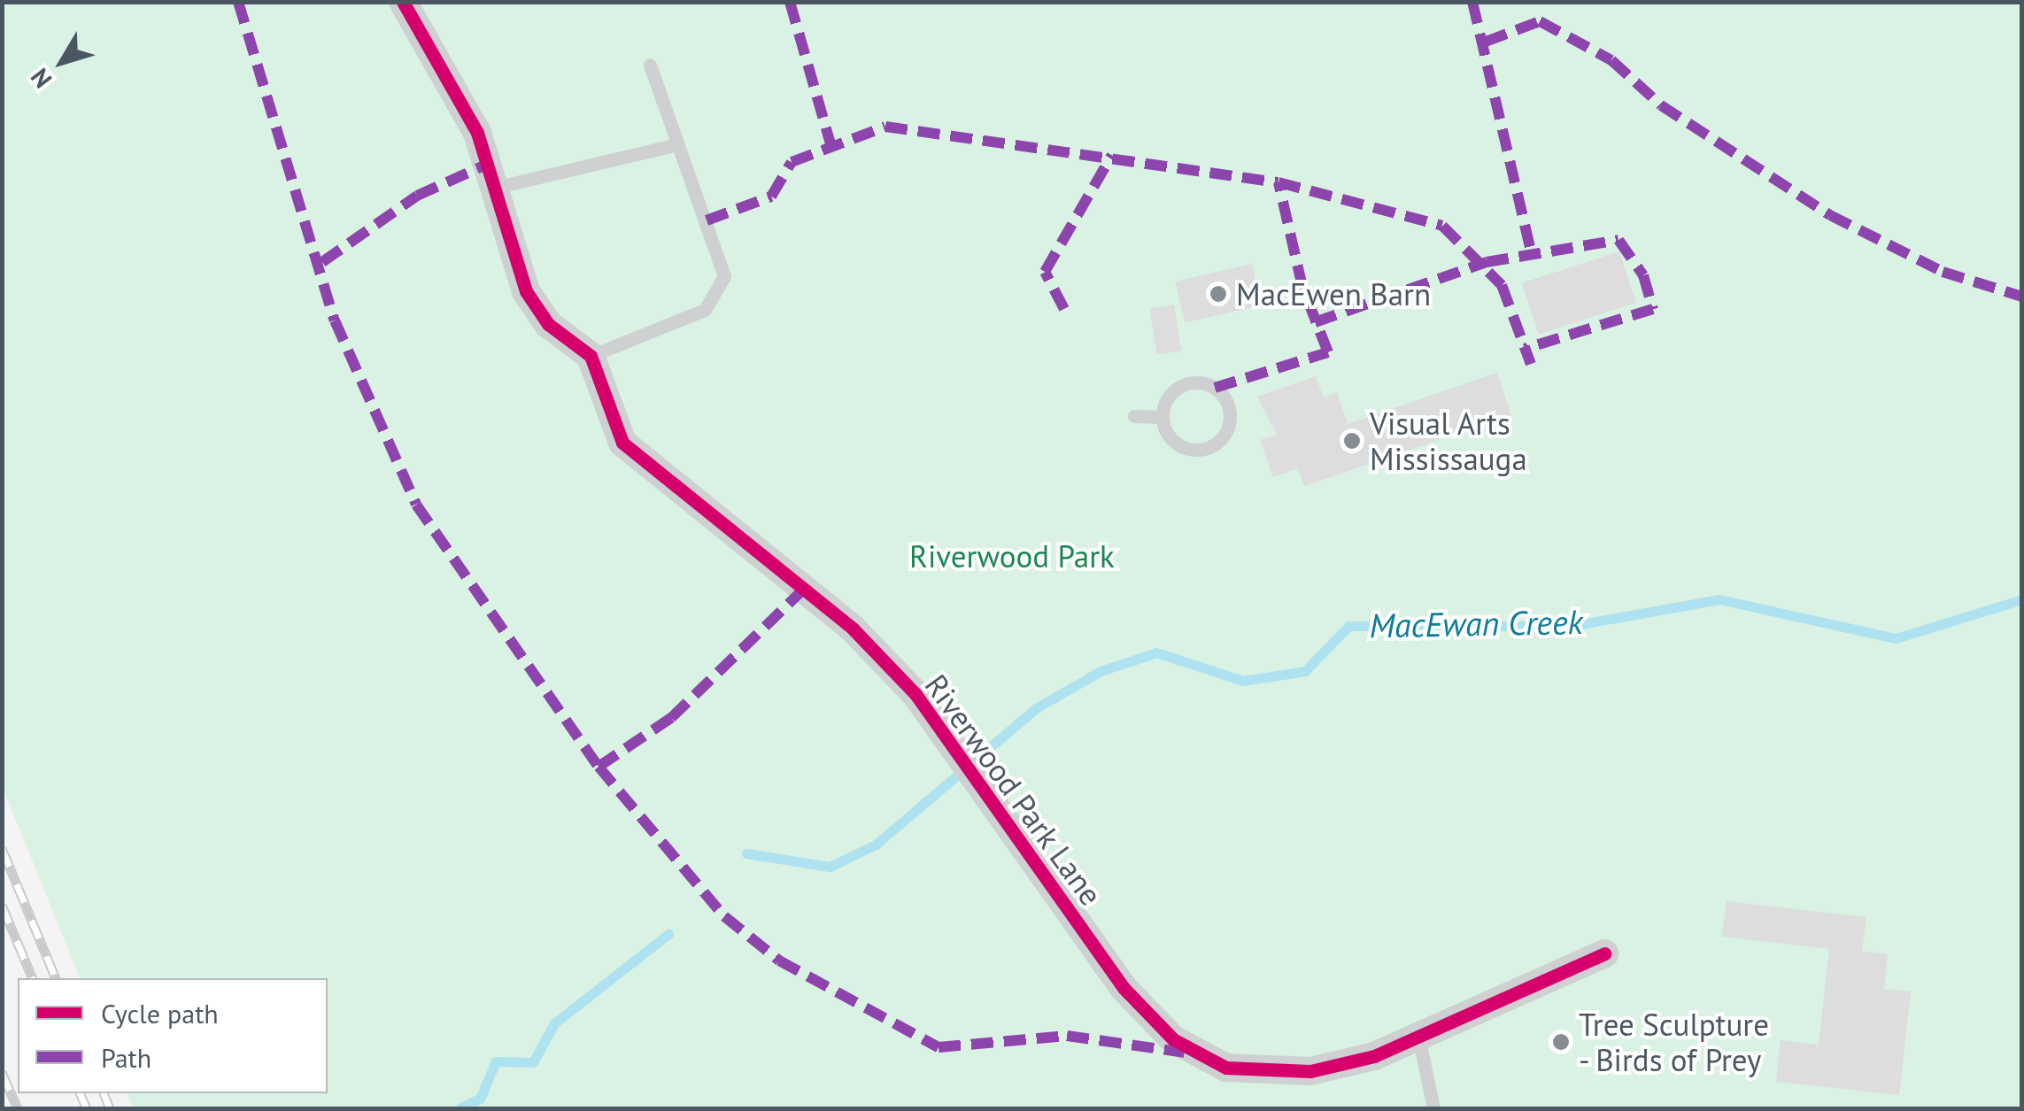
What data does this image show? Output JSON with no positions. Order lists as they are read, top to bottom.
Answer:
{
  "streets": {
    "street": ["Riverwood Park Lane"]
  },
  "water": ["MacEwan Creek"],
  "parks": ["Riverwood Park"],
  "places": ["MacEwen Barn", "Visual Arts Mississauga", "Tree Sculpture - Birds of Prey"],
  "legend": ["Cycle path", "Path"],
  "north": "bottom left"
}
